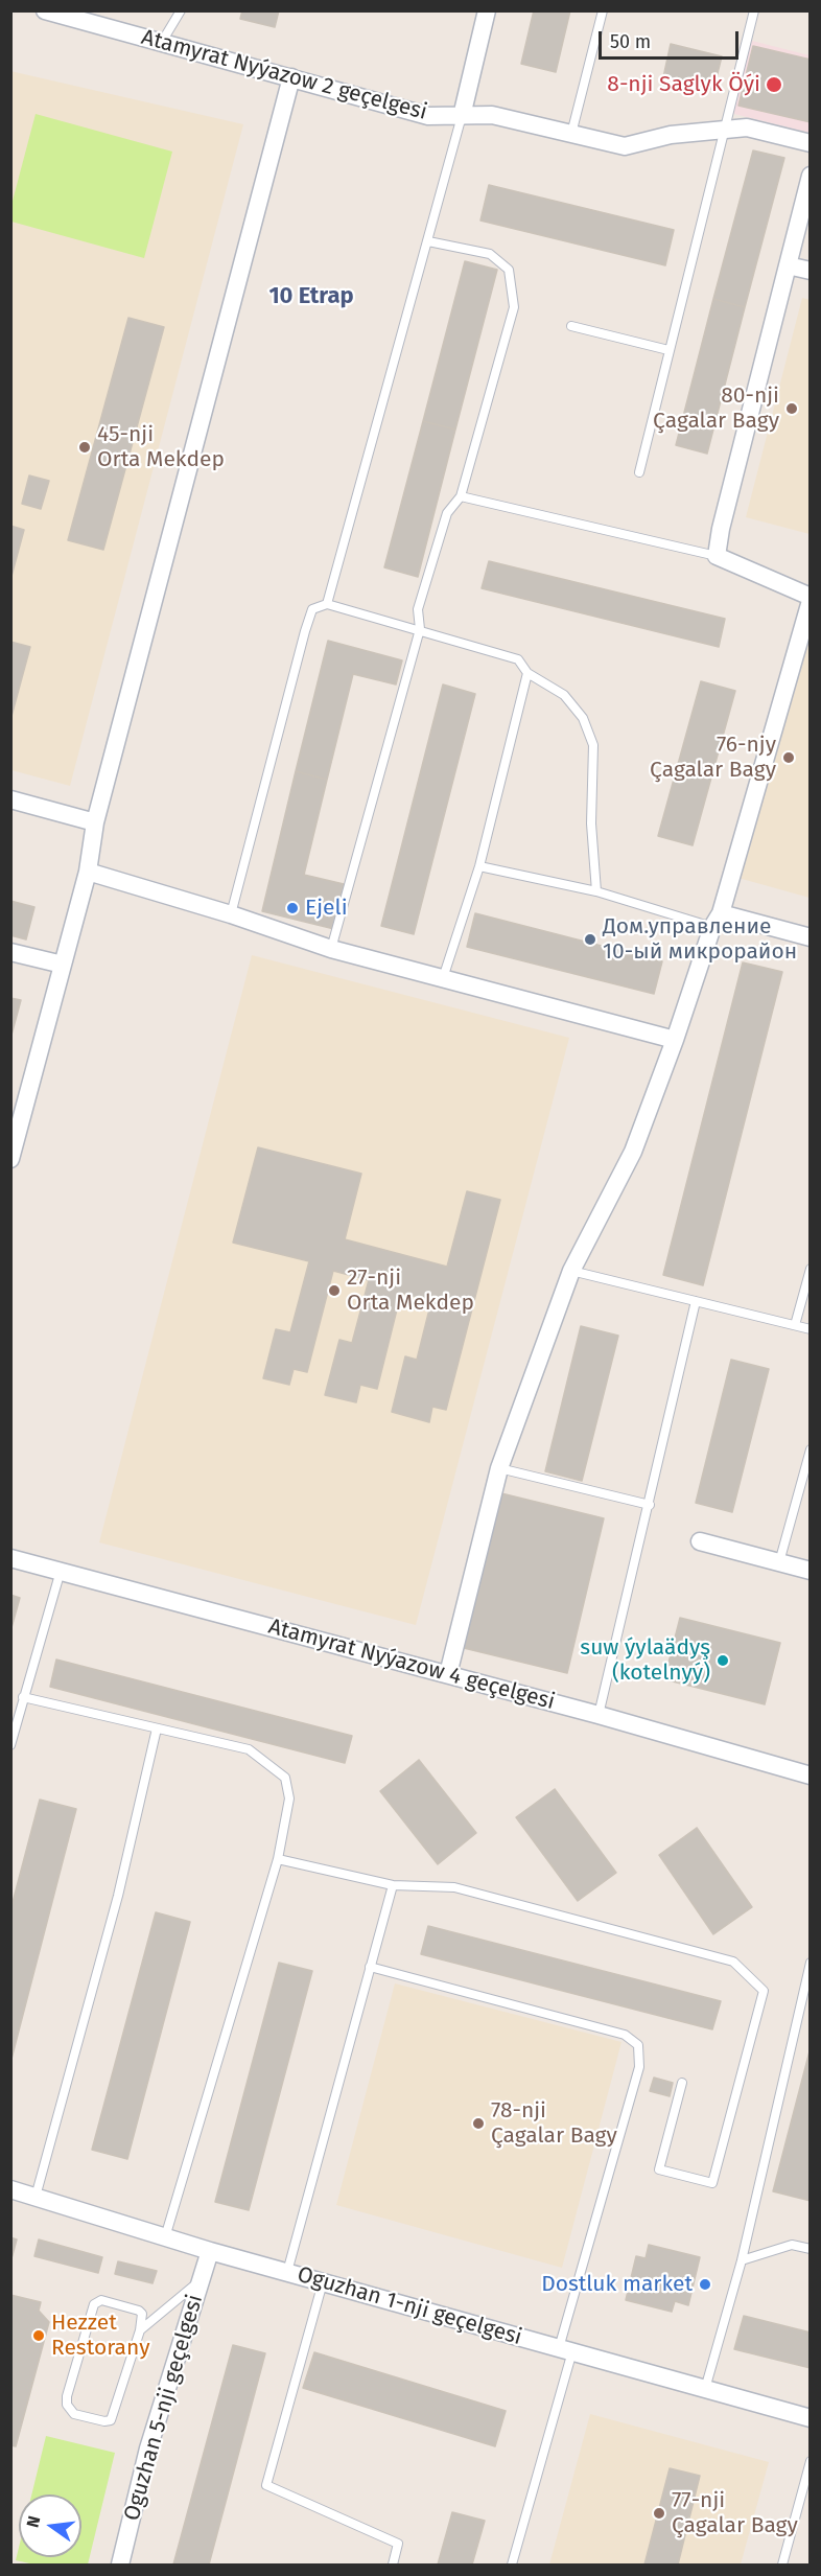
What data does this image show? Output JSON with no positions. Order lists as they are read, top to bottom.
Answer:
{
  "streets": {
    "street": [
      "Atamyrat Nyýazow 2 geçelgesi",
      "Atamyrat Nyýazow 4 geçelgesi",
      "Oguzhan 1-nji geçelgesi",
      "Oguzhan 5-nji geçelgesi"
    ]
  },
  "crossings": [
    ["Oguzhan 1-nji geçelgesi", "Oguzhan 5-nji geçelgesi"]
  ],
  "districts": ["10 Etrap"],
  "places": [
    "8-nji Saglyk Öýi",
    "80-nji Çagalar Bagy",
    "45-nji Orta Mekdep",
    "76-njy Çagalar Bagy",
    "Ejeli",
    "Дом.управление 10-ый микрорайон",
    "27-nji Orta Mekdep",
    "suw ýylaädyş (kotelnyý)",
    "78-nji Çagalar Bagy",
    "Dostluk market",
    "Hezzet Restorany",
    "77-nji Çagalar Bagy"
  ],
  "scale_bar": "50 m",
  "north": "left"
}
